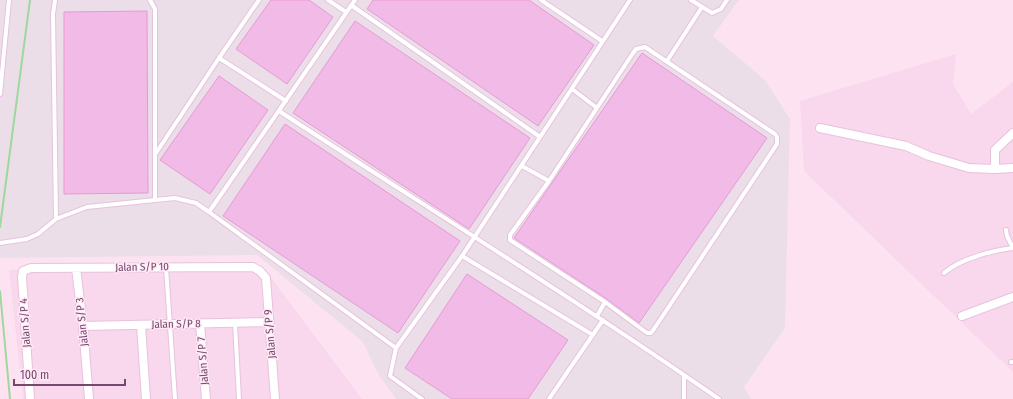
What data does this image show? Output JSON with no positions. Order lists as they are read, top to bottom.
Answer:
{
  "streets": {
    "street": [
      "Jalan S/P 10",
      "Jalan S/P 3",
      "Jalan S/P 4",
      "Jalan S/P 8",
      "Jalan S/P 9",
      "Jalan S/P 7"
    ]
  },
  "crossings": [
    ["Jalan S/P 10", "Jalan S/P 3"],
    ["Jalan S/P 10", "Jalan S/P 4"],
    ["Jalan S/P 10", "Jalan S/P 9"],
    ["Jalan S/P 3", "Jalan S/P 8"],
    ["Jalan S/P 8", "Jalan S/P 9"],
    ["Jalan S/P 8", "Jalan S/P 7"]
  ],
  "scale_bar": "100 m"
}
